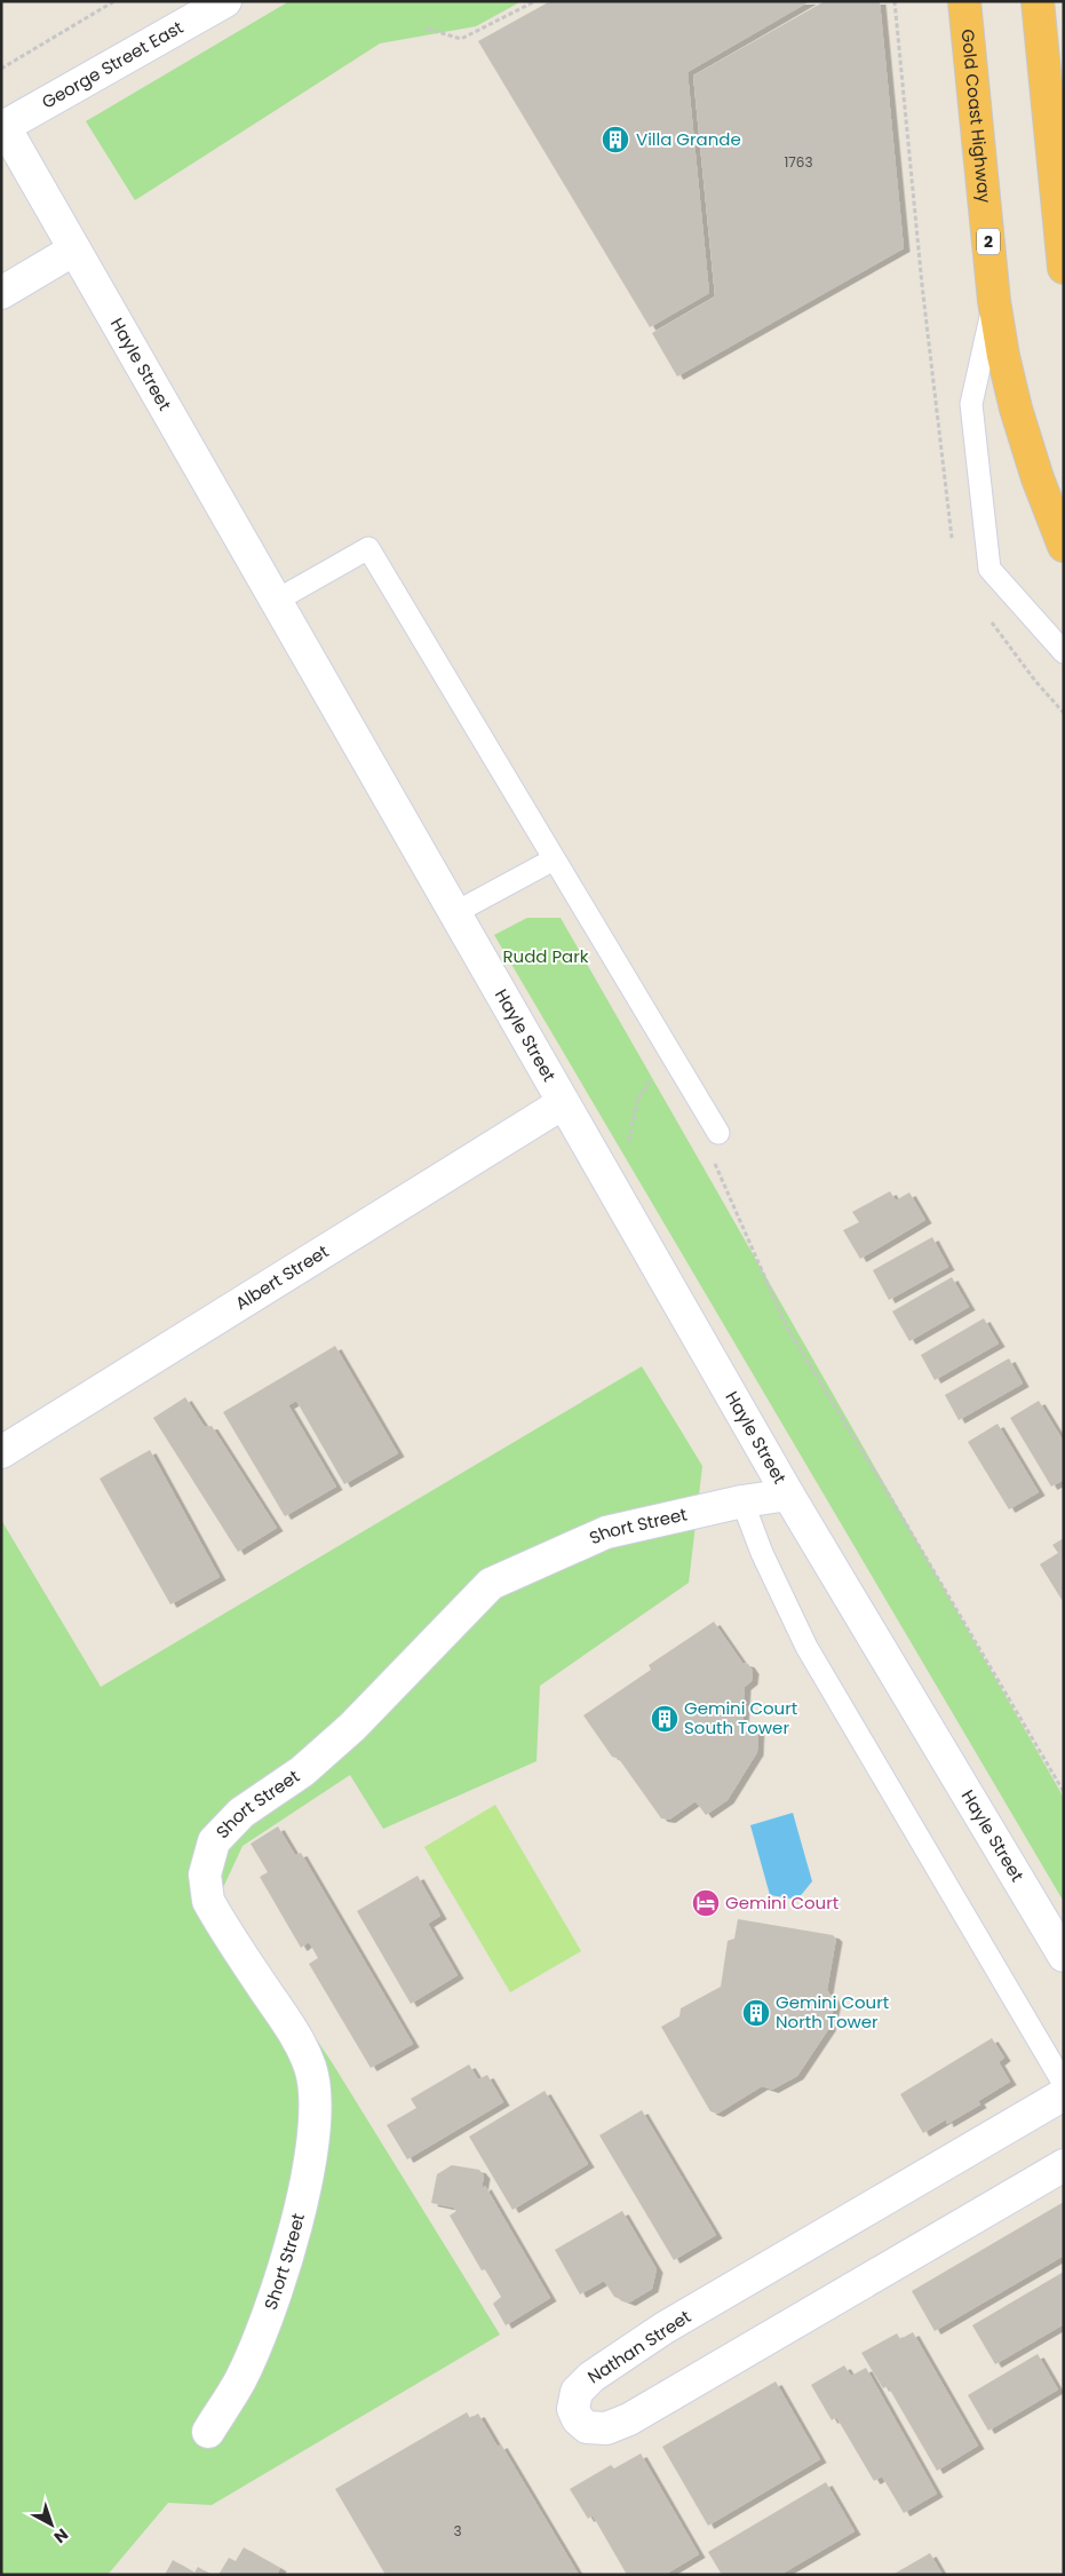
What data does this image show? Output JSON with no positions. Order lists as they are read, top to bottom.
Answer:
{
  "streets": {
    "highway": ["Gold Coast Highway", "2"],
    "street": [
      "George Street East",
      "Hayle Street",
      "Albert Street",
      "Short Street",
      "Nathan Street"
    ]
  },
  "crossings": [
    ["George Street East", "Hayle Street"],
    ["Hayle Street", "Albert Street"],
    ["Hayle Street", "Short Street"]
  ],
  "parks": ["Rudd Park"],
  "places": {
    "building": ["Villa Grande", "Gemini Court South Tower", "Gemini Court North Tower"],
    "hotel": ["Gemini Court"]
  },
  "house_numbers": ["1763", "3"],
  "north": "bottom right"
}
